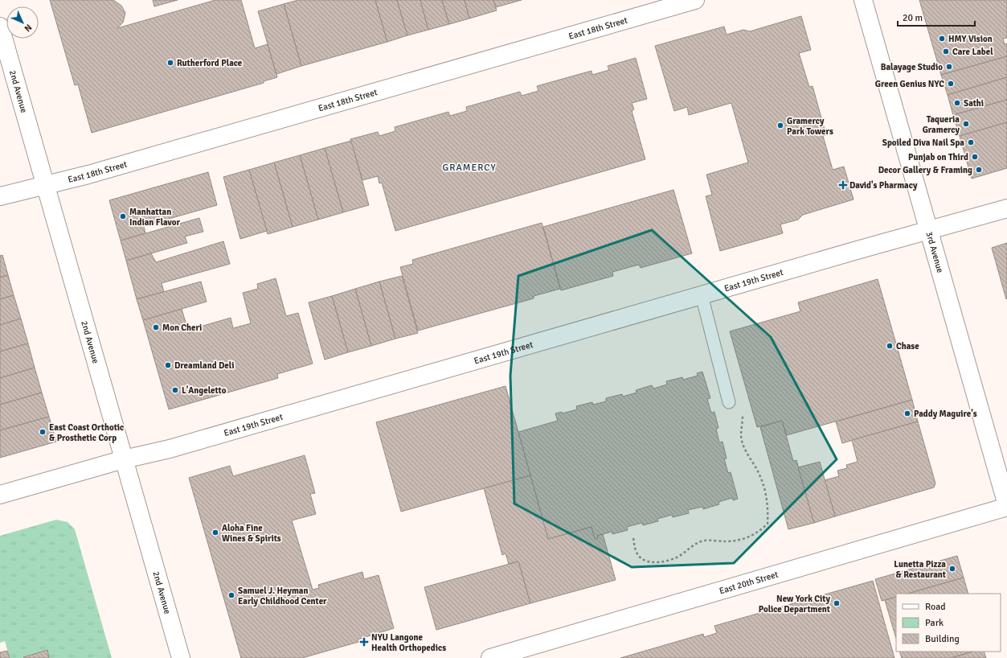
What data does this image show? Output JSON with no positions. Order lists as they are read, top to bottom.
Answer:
{
  "streets": {
    "street": [
      "East 18th Street",
      "2nd Avenue",
      "3rd Avenue",
      "East 19th Street",
      "East 20th Street"
    ]
  },
  "crossings": [
    ["East 18th Street", "2nd Avenue"],
    ["2nd Avenue", "East 19th Street"],
    ["3rd Avenue", "East 19th Street"],
    ["3rd Avenue", "East 20th Street"]
  ],
  "districts": ["GRAMERCY"],
  "places": {
    "other": [
      "HMY Vision",
      "Care Label",
      "Rutherford Place",
      "Balayage Studio",
      "Green Genius NYC",
      "Sathi",
      "Taqueria Gramercy",
      "Gramercy Park Towers",
      "Spoiled Diva Nail Spa",
      "Punjab on Third",
      "Decor Gallery & Framing",
      "Manhattan Indian Flavor",
      "Mon Cheri",
      "Chase",
      "Dreamland Deli",
      "L'Angeletto",
      "Paddy Maguire's",
      "East Coast Orthotic & Prosthetic Corp",
      "Aloha Fine Wines & Spirits",
      "Lunetta Pizza & Restaurant",
      "Samuel J. Heyman Early Childhood Center",
      "New York City Police Department"
    ],
    "health": ["David's Pharmacy", "NYU Langone Health Orthopedics"]
  },
  "legend": ["Road", "Park", "Building"],
  "scale_bar": "20 m",
  "north": "bottom right"
}
